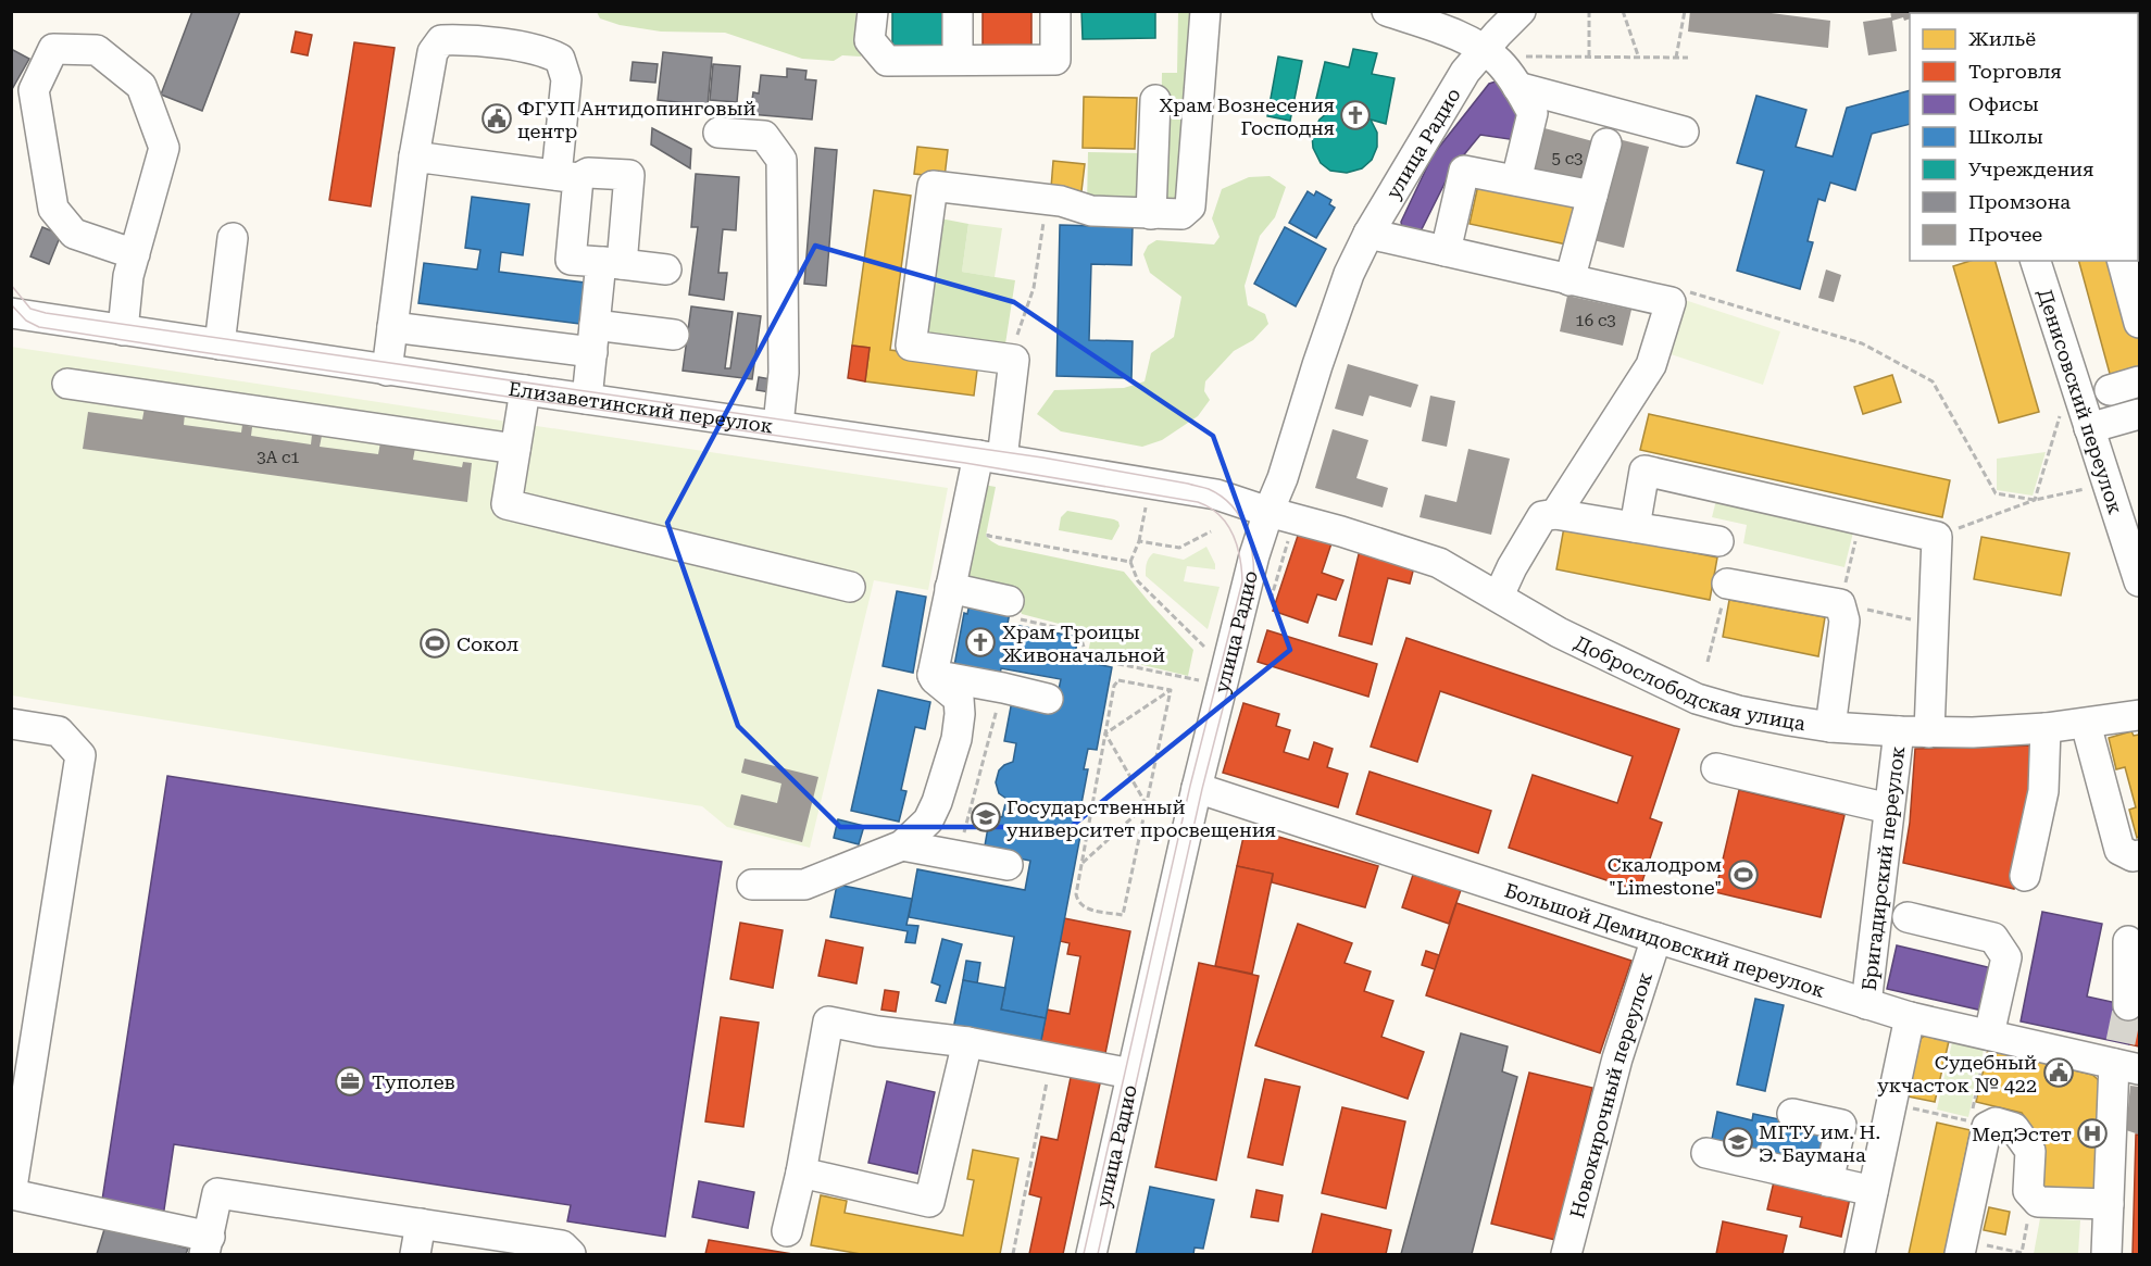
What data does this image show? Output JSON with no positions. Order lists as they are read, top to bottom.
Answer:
{
  "streets": {
    "street": [
      "улица Радио",
      "Денисовский переулок",
      "Елизаветинский переулок",
      "Доброслободская улица",
      "Бригадирский переулок",
      "Большой Демидовский переулок",
      "Новокирочный переулок"
    ]
  },
  "crossings": [
    ["улица Радио", "Елизаветинский переулок"],
    ["улица Радио", "Доброслободская улица"],
    ["улица Радио", "Большой Демидовский переулок"],
    ["Елизаветинский переулок", "Доброслободская улица"],
    ["Доброслободская улица", "Бригадирский переулок"],
    ["Бригадирский переулок", "Большой Демидовский переулок"],
    ["Большой Демидовский переулок", "Новокирочный переулок"]
  ],
  "places": {
    "church": ["Храм Вознесения Господня", "Храм Троицы Живоначальной"],
    "public building": ["ФГУП Антидопинговый центр", "Судебный укчасток № 422"],
    "sports": ["Сокол", "Скалодром \"Limestone\""],
    "school or university": ["Государственный университет просвещения", "МГТУ им. Н. Э. Баумана"],
    "office": ["Туполев"],
    "hospital": ["МедЭстет"]
  },
  "house_numbers": ["5 с3", "16 с3", "3А с1"],
  "legend": [
    "Жильё",
    "Торговля",
    "Офисы",
    "Школы",
    "Учреждения",
    "Промзона",
    "Прочее"
  ]
}
